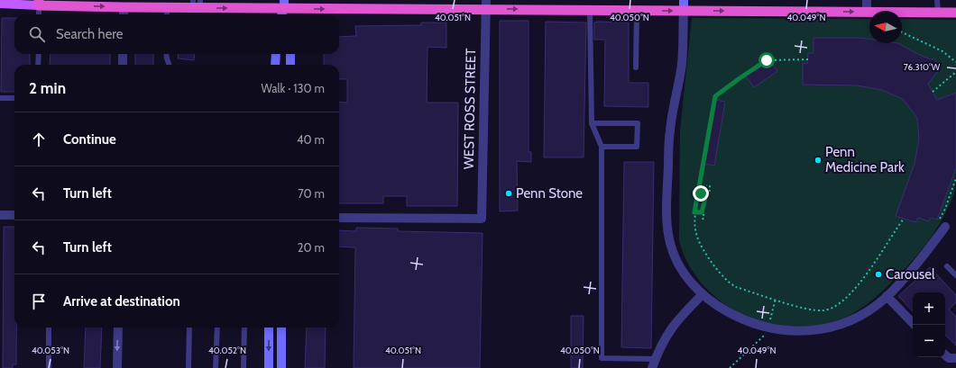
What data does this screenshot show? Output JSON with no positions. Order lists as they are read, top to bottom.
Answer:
{
  "streets": {
    "street": ["WEST ROSS STREET"]
  },
  "places": ["Penn Medicine Park", "Penn Stone", "Carousel"],
  "north": "left",
  "page": {
    "search": "Search here",
    "heading": ["2 min", "Walk · 130 m"],
    "list": [
      ["Continue", "40 m"],
      ["Turn left", "70 m"],
      ["Turn left", "20 m"],
      "Arrive at destination"
    ],
    "map_buttons": ["+", "−"]
  },
  "coordinates": [
    "40.051°N",
    "40.050°N",
    "40.049°N",
    "76.310°W",
    "40.053°N",
    "40.052°N"
  ]
}
